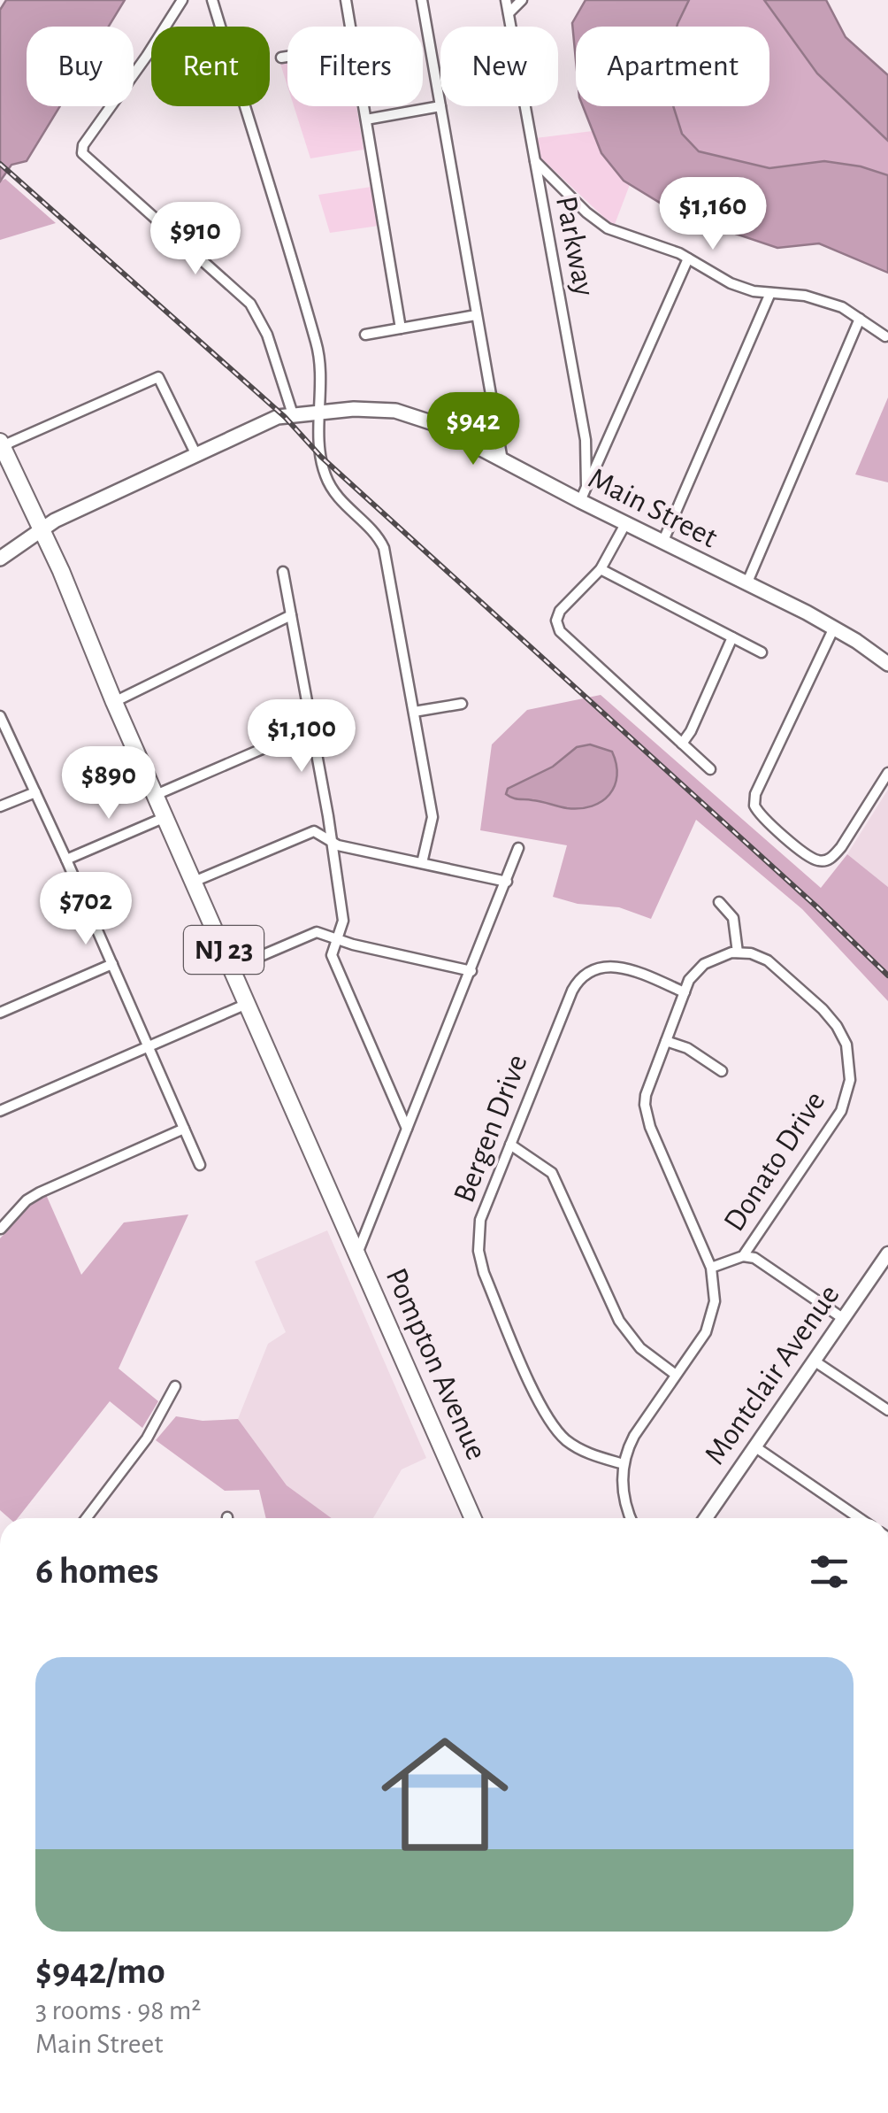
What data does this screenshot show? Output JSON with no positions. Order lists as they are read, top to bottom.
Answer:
{
  "streets": {
    "main road": ["Main Street", "NJ 23", "Pompton Avenue"],
    "street": [
      "Parkway",
      "Bergen Drive",
      "Donato Drive",
      "Montclair Avenue"
    ]
  },
  "crossings": [
    ["Parkway", "Main Street"],
    ["Main Street", "NJ 23"],
    ["NJ 23", "Pompton Avenue"],
    ["Bergen Drive", "Donato Drive"]
  ],
  "page": {
    "chip": [
      "Buy",
      "Rent",
      "Filters",
      "New",
      "Apartment"
    ],
    "price": [
      "$1,160",
      "$910",
      "$942",
      "$1,100",
      "$890",
      "$702"
    ],
    "heading": "6 homes",
    "list": [
      {
        "name": "$942/mo",
        "note": "3 rooms · 98 m² · Main Street"
      }
    ]
  }
}
